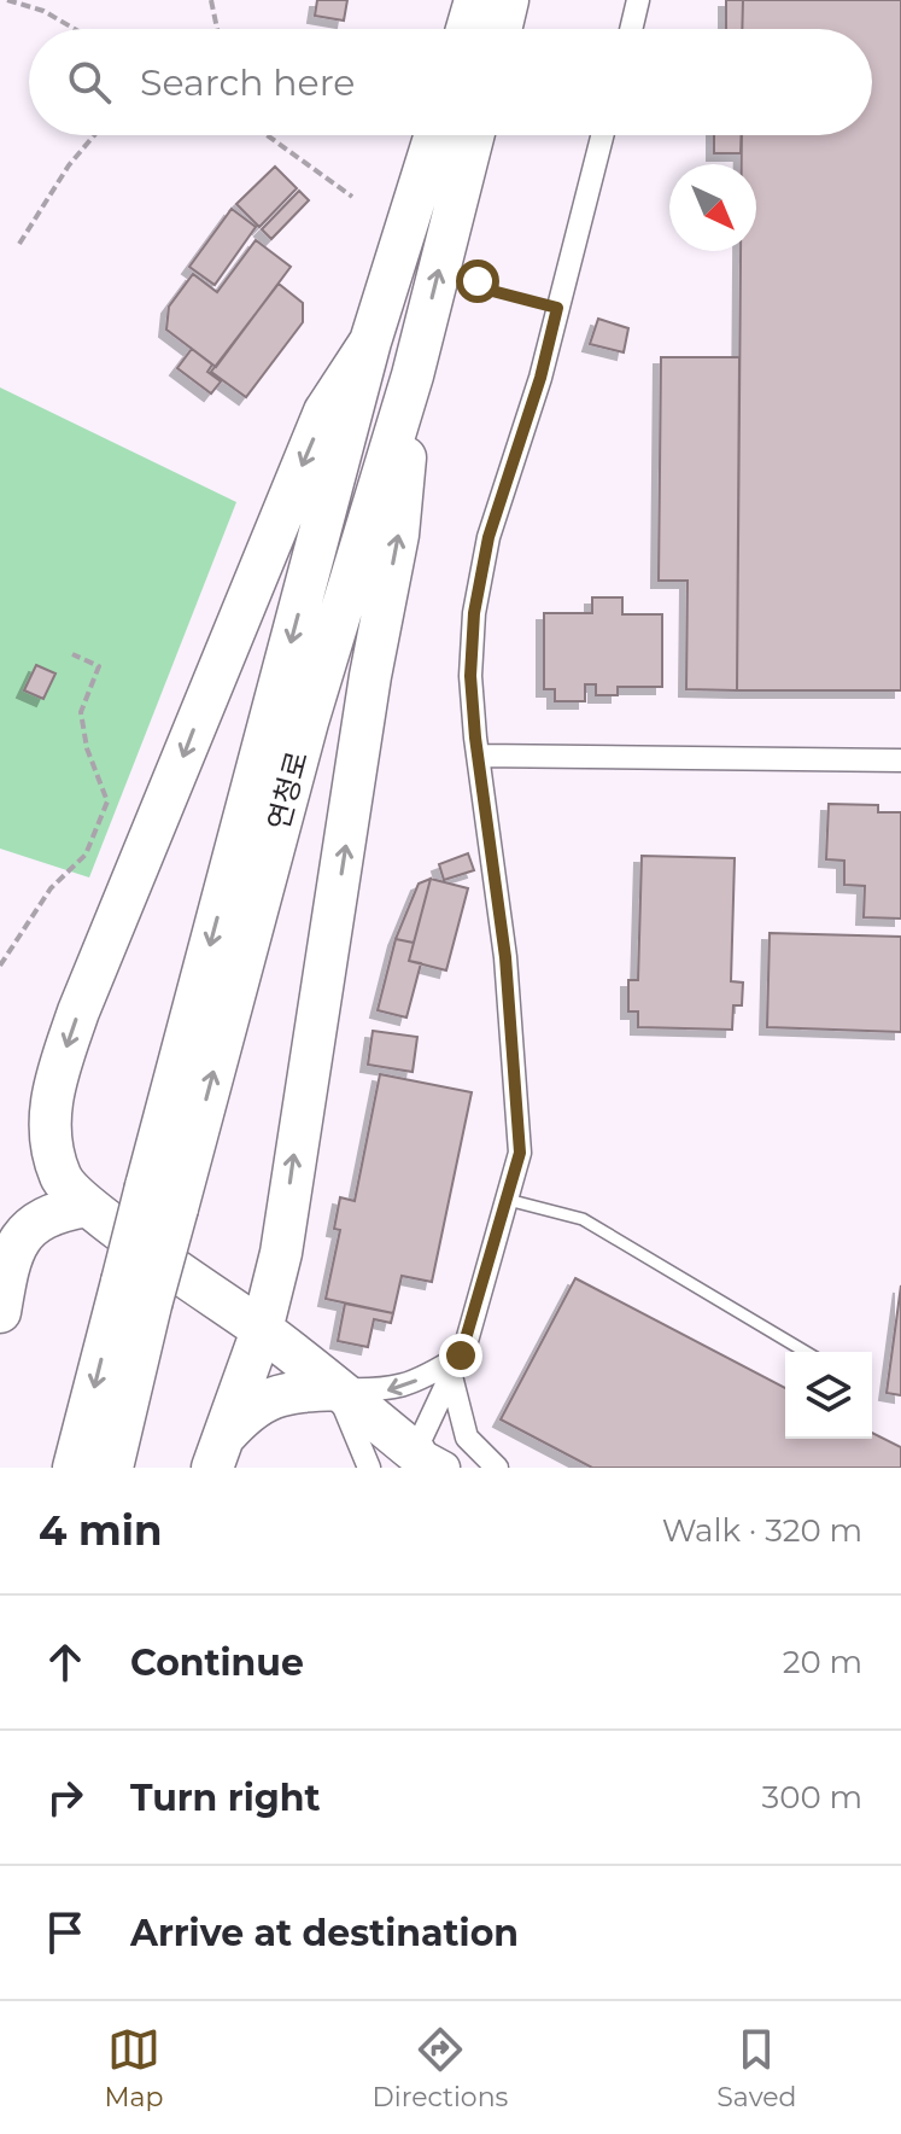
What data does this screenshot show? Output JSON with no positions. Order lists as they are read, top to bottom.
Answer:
{
  "streets": {
    "highway": ["연청로"]
  },
  "north": "bottom right",
  "page": {
    "search": "Search here",
    "heading": ["4 min", "Walk · 320 m"],
    "list": [
      ["Continue", "20 m"],
      ["Turn right", "300 m"],
      "Arrive at destination"
    ],
    "nav": ["Map", "Directions", "Saved"]
  }
}
